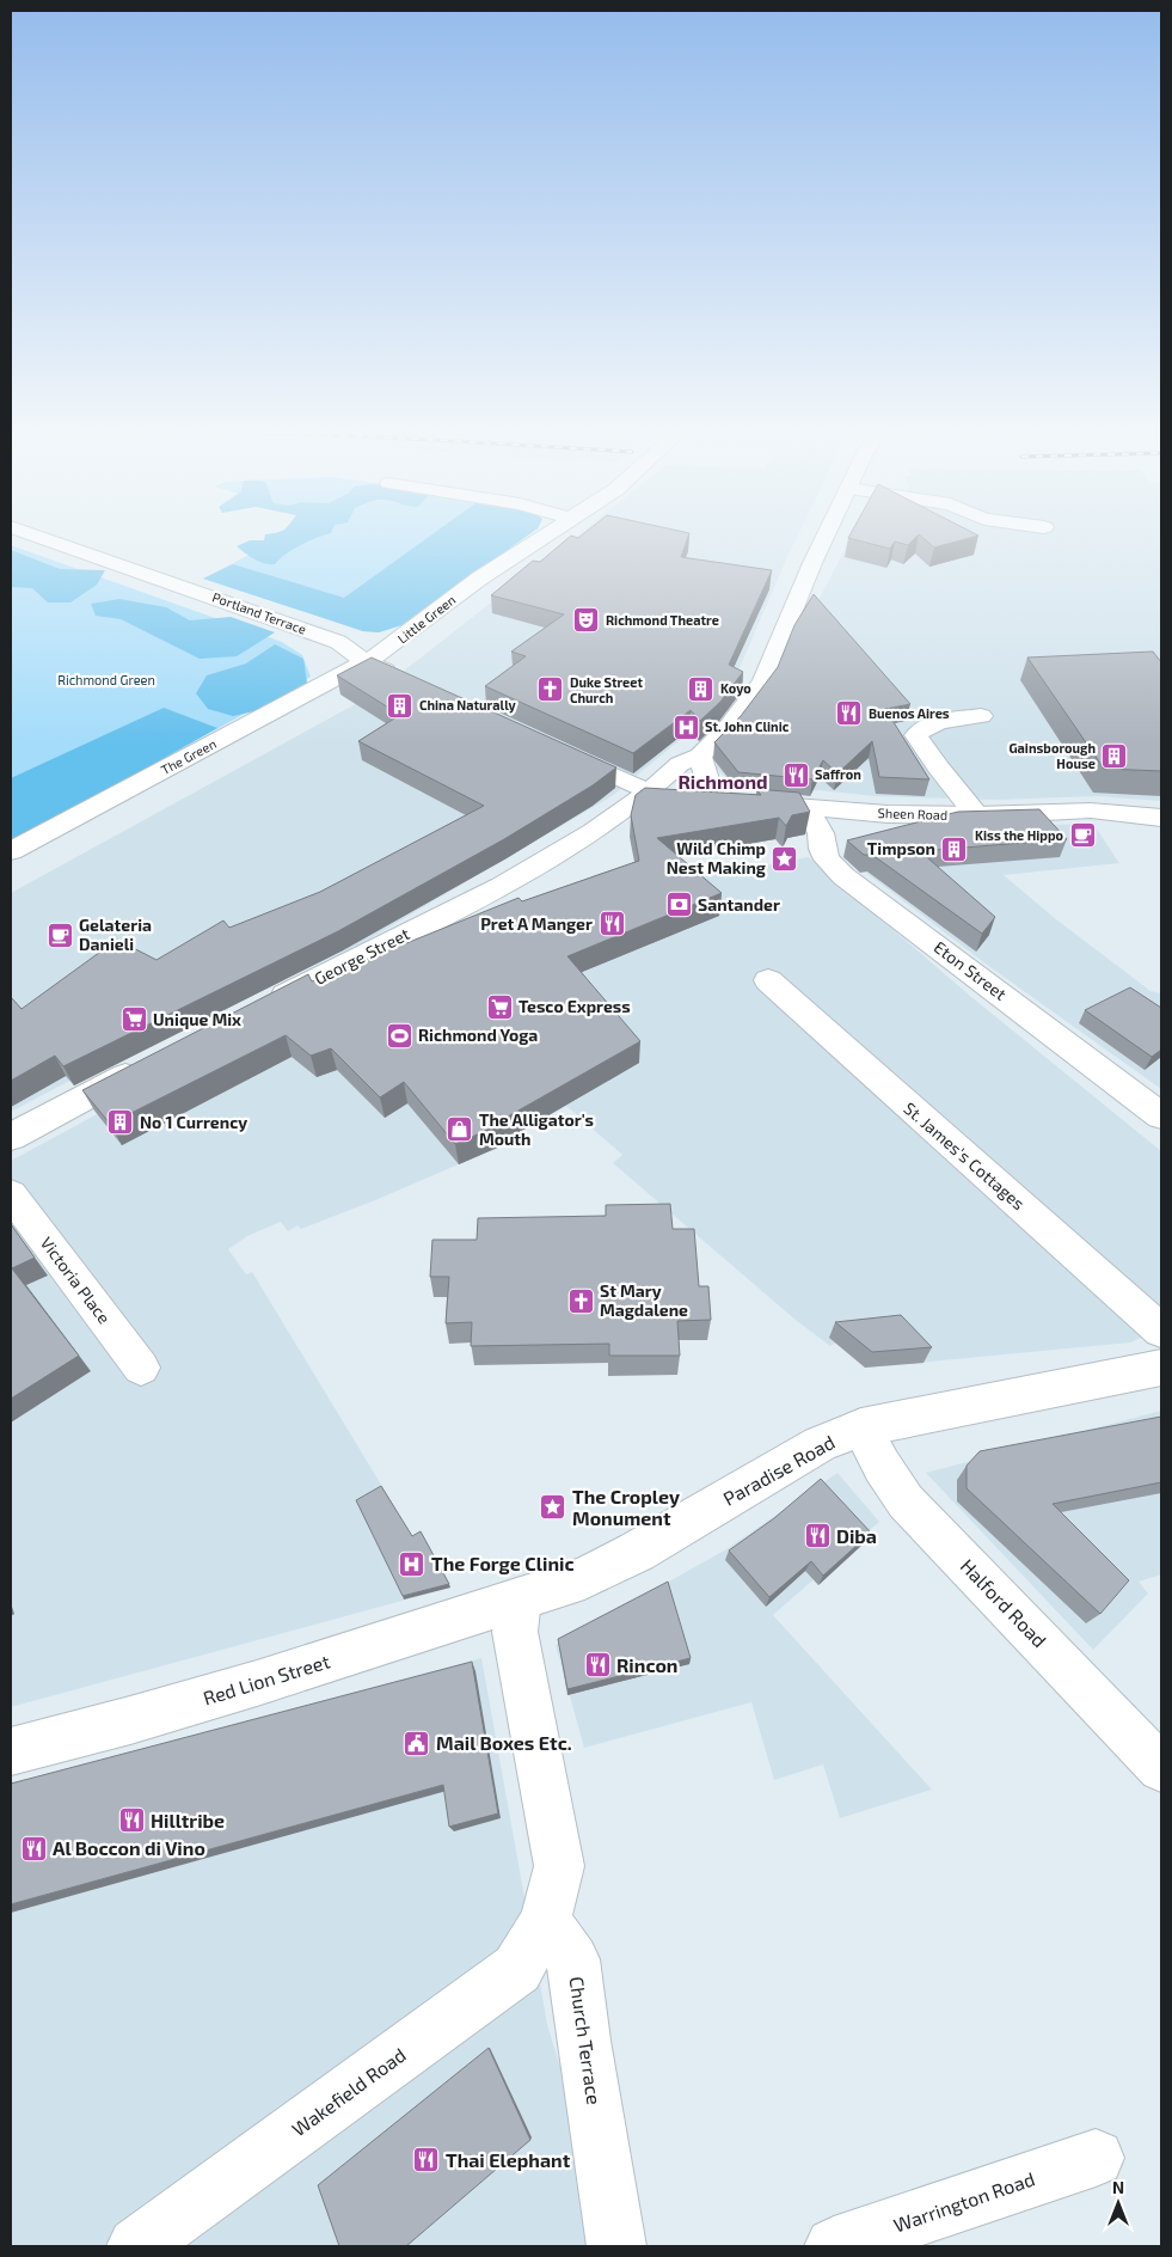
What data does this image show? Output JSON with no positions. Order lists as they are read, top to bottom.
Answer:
{
  "streets": {
    "street": [
      "Portland Terrace",
      "Little Green",
      "The Green",
      "Sheen Road",
      "George Street",
      "Eton Street",
      "St. James's Cottages",
      "Victoria Place",
      "Paradise Road",
      "Halford Road",
      "Red Lion Street",
      "Church Terrace",
      "Wakefield Road",
      "Warrington Road"
    ]
  },
  "crossings": [
    ["Portland Terrace", "Little Green"],
    ["Portland Terrace", "The Green"],
    ["Little Green", "The Green"],
    ["Sheen Road", "George Street"],
    ["Sheen Road", "Eton Street"],
    ["Paradise Road", "Halford Road"],
    ["Paradise Road", "Red Lion Street"],
    ["Church Terrace", "Wakefield Road"]
  ],
  "districts": ["Richmond"],
  "parks": ["Richmond Green"],
  "places": {
    "theatre": ["Richmond Theatre"],
    "building": [
      "Koyo",
      "China Naturally",
      "Gainsborough House",
      "Timpson",
      "No 1 Currency"
    ],
    "church": ["Duke Street Church", "St Mary Magdalene"],
    "restaurant": [
      "Buenos Aires",
      "Saffron",
      "Pret A Manger",
      "Diba",
      "Rincon",
      "Hilltribe",
      "Al Boccon di Vino",
      "Thai Elephant"
    ],
    "hospital": ["St. John Clinic", "The Forge Clinic"],
    "cafe": ["Kiss the Hippo", "Gelateria Danieli"],
    "place": ["Wild Chimp Nest Making", "The Cropley Monument"],
    "bank": ["Santander"],
    "supermarket": ["Tesco Express", "Unique Mix"],
    "sports": ["Richmond Yoga"],
    "shop": ["The Alligator's Mouth"],
    "public building": ["Mail Boxes Etc."]
  },
  "north": "top"
}
